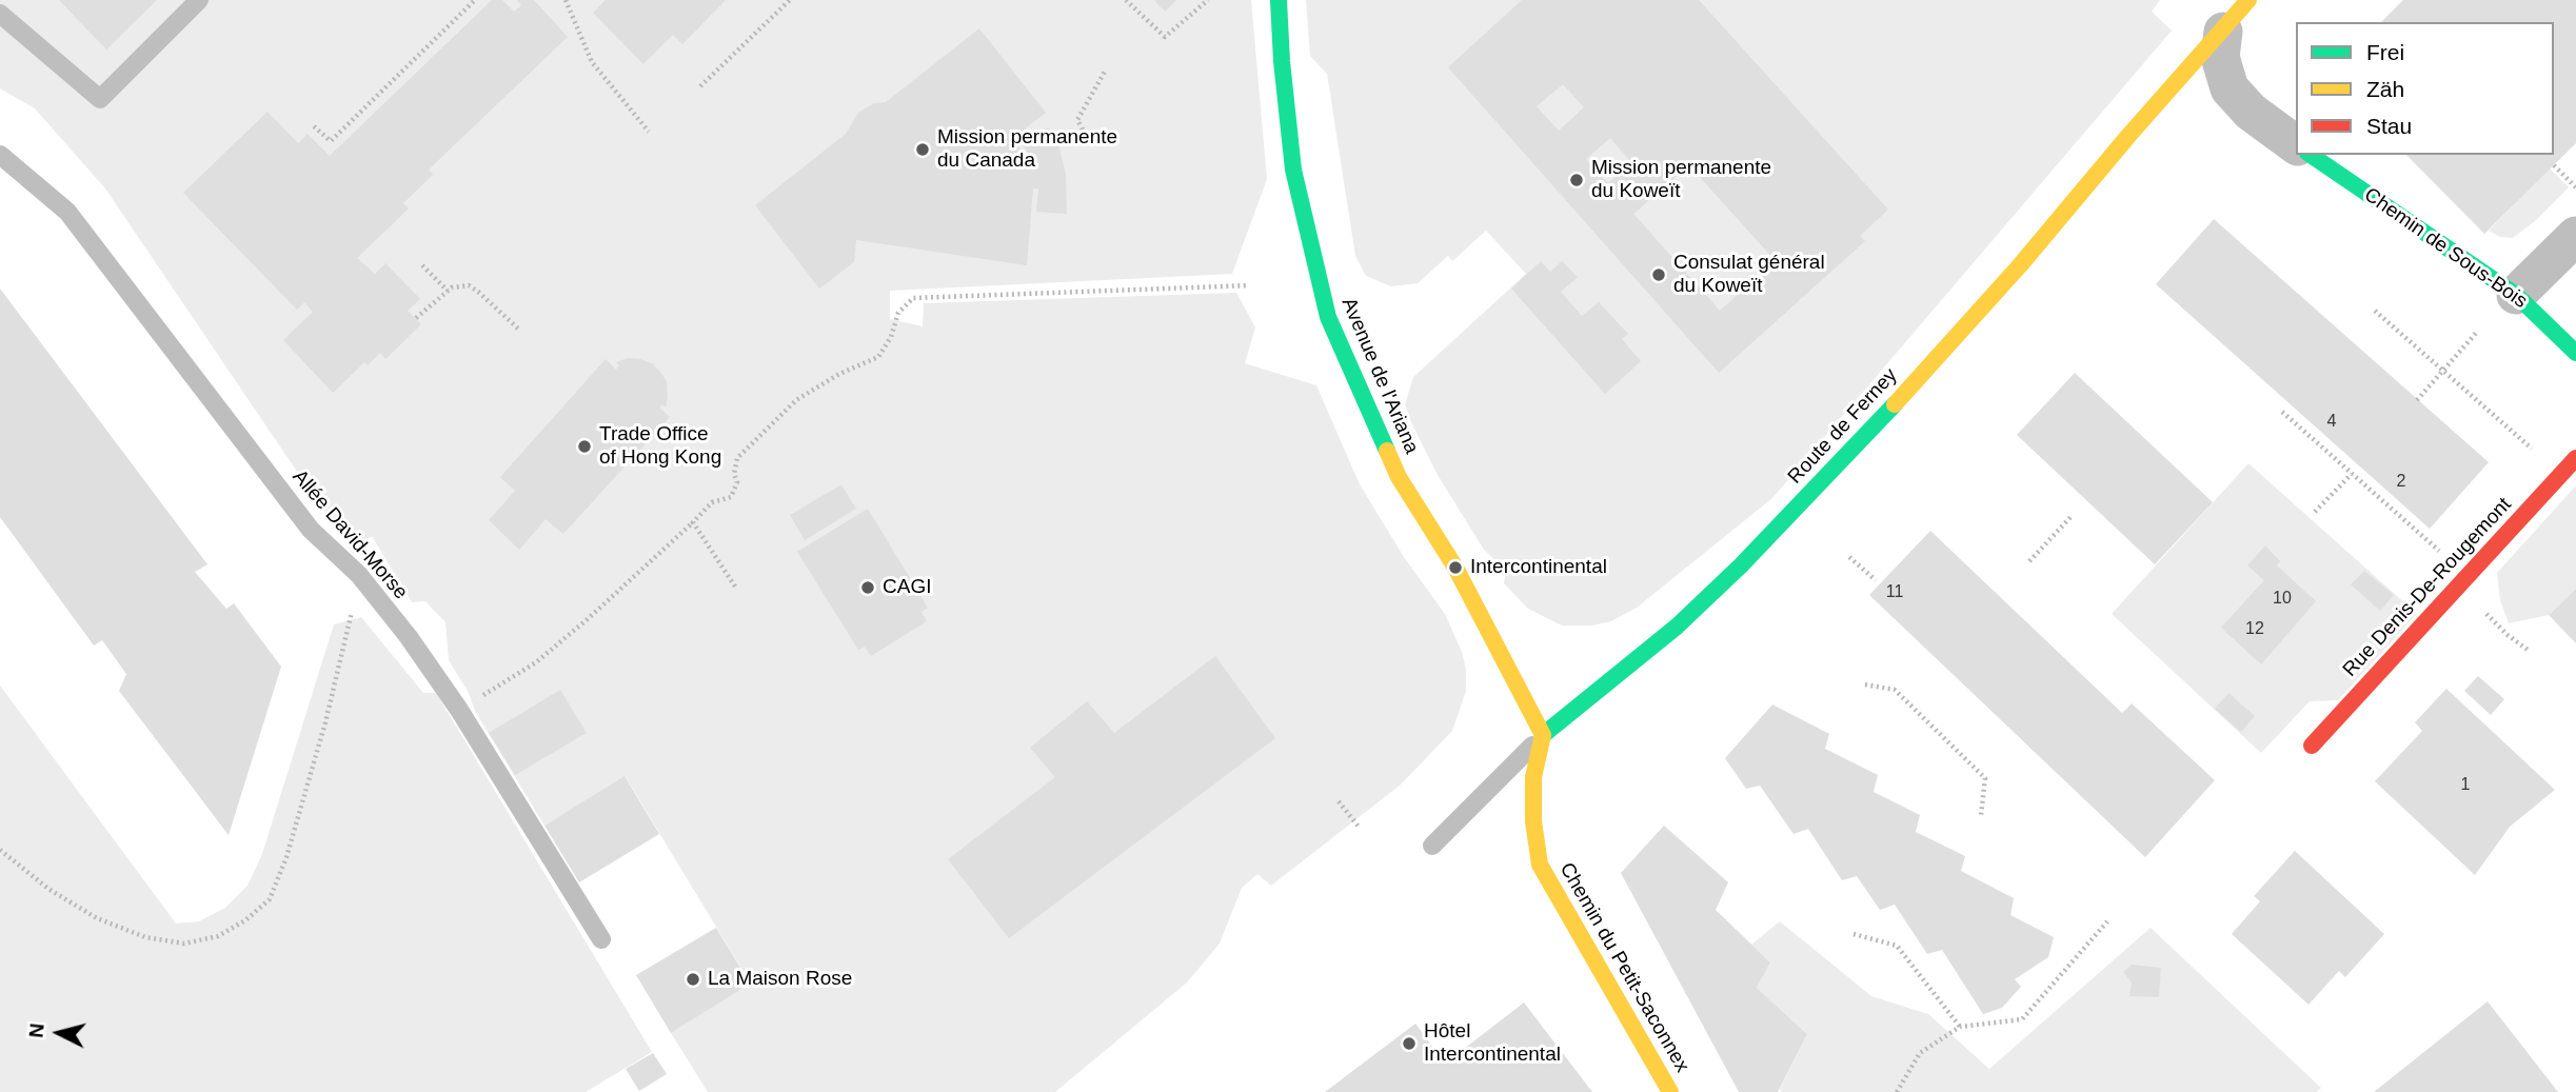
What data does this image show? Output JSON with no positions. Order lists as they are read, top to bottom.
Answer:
{
  "streets": {
    "street": [
      "Chemin de Sous-Bois",
      "Avenue de l'Ariana",
      "Route de Ferney",
      "Rue Denis-De-Rougemont",
      "Chemin du Petit-Saconnex"
    ],
    "lane": ["Allée David-Morse"]
  },
  "crossings": [
    ["Avenue de l'Ariana", "Route de Ferney"],
    ["Avenue de l'Ariana", "Chemin du Petit-Saconnex"],
    ["Route de Ferney", "Chemin du Petit-Saconnex"]
  ],
  "places": [
    "Mission permanente du Canada",
    "Mission permanente du Koweït",
    "Consulat général du Koweït",
    "Trade Office of Hong Kong",
    "Intercontinental",
    "CAGI",
    "La Maison Rose",
    "Hôtel Intercontinental"
  ],
  "house_numbers": [
    "4",
    "2",
    "11",
    "10",
    "12",
    "1"
  ],
  "legend": ["Frei", "Zäh", "Stau"],
  "north": "left"
}
